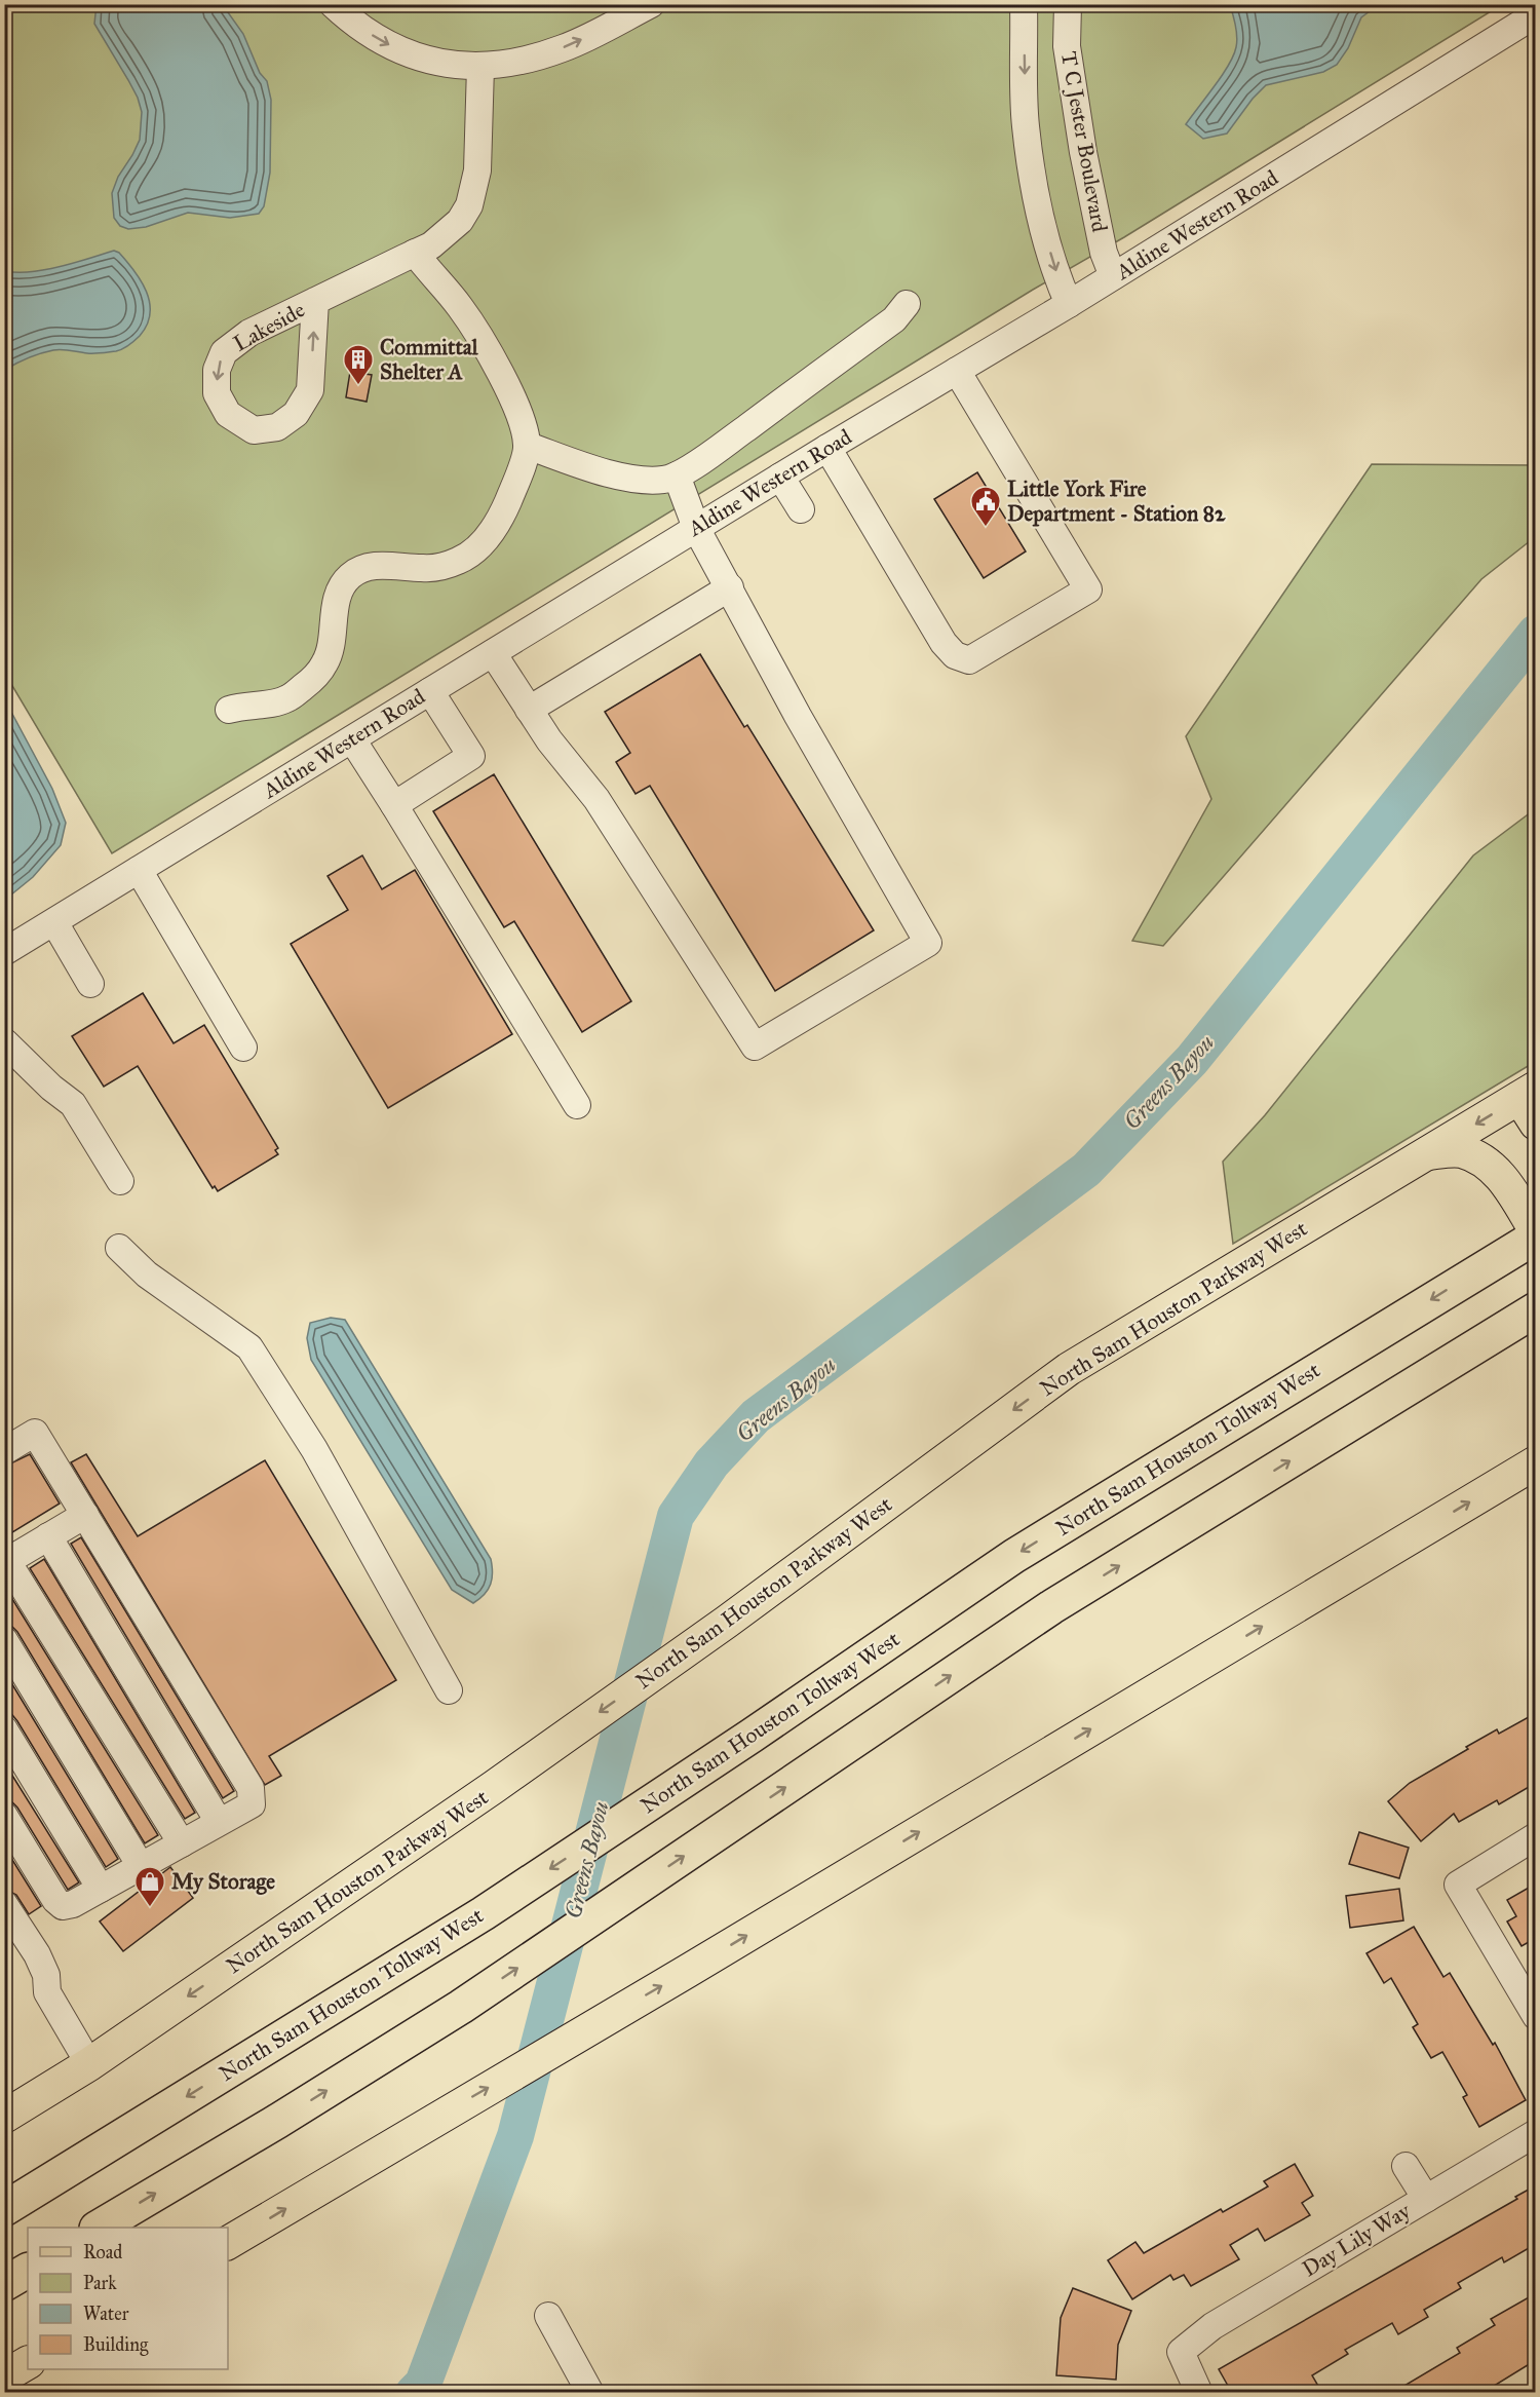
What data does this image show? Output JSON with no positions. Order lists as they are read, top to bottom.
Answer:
{
  "streets": {
    "highway": ["North Sam Houston Tollway West"],
    "main road": ["North Sam Houston Parkway West"],
    "street": [
      "T C Jester Boulevard",
      "Aldine Western Road",
      "Lakeside",
      "Day Lily Way"
    ]
  },
  "crossings": [
    ["T C Jester Boulevard", "Aldine Western Road"]
  ],
  "water": ["Greens Bayou"],
  "places": {
    "building": ["Committal Shelter A"],
    "public building": ["Little York Fire Department - Station 82"],
    "shop": ["My Storage"]
  },
  "legend": [
    "Road",
    "Park",
    "Water",
    "Building"
  ]
}
